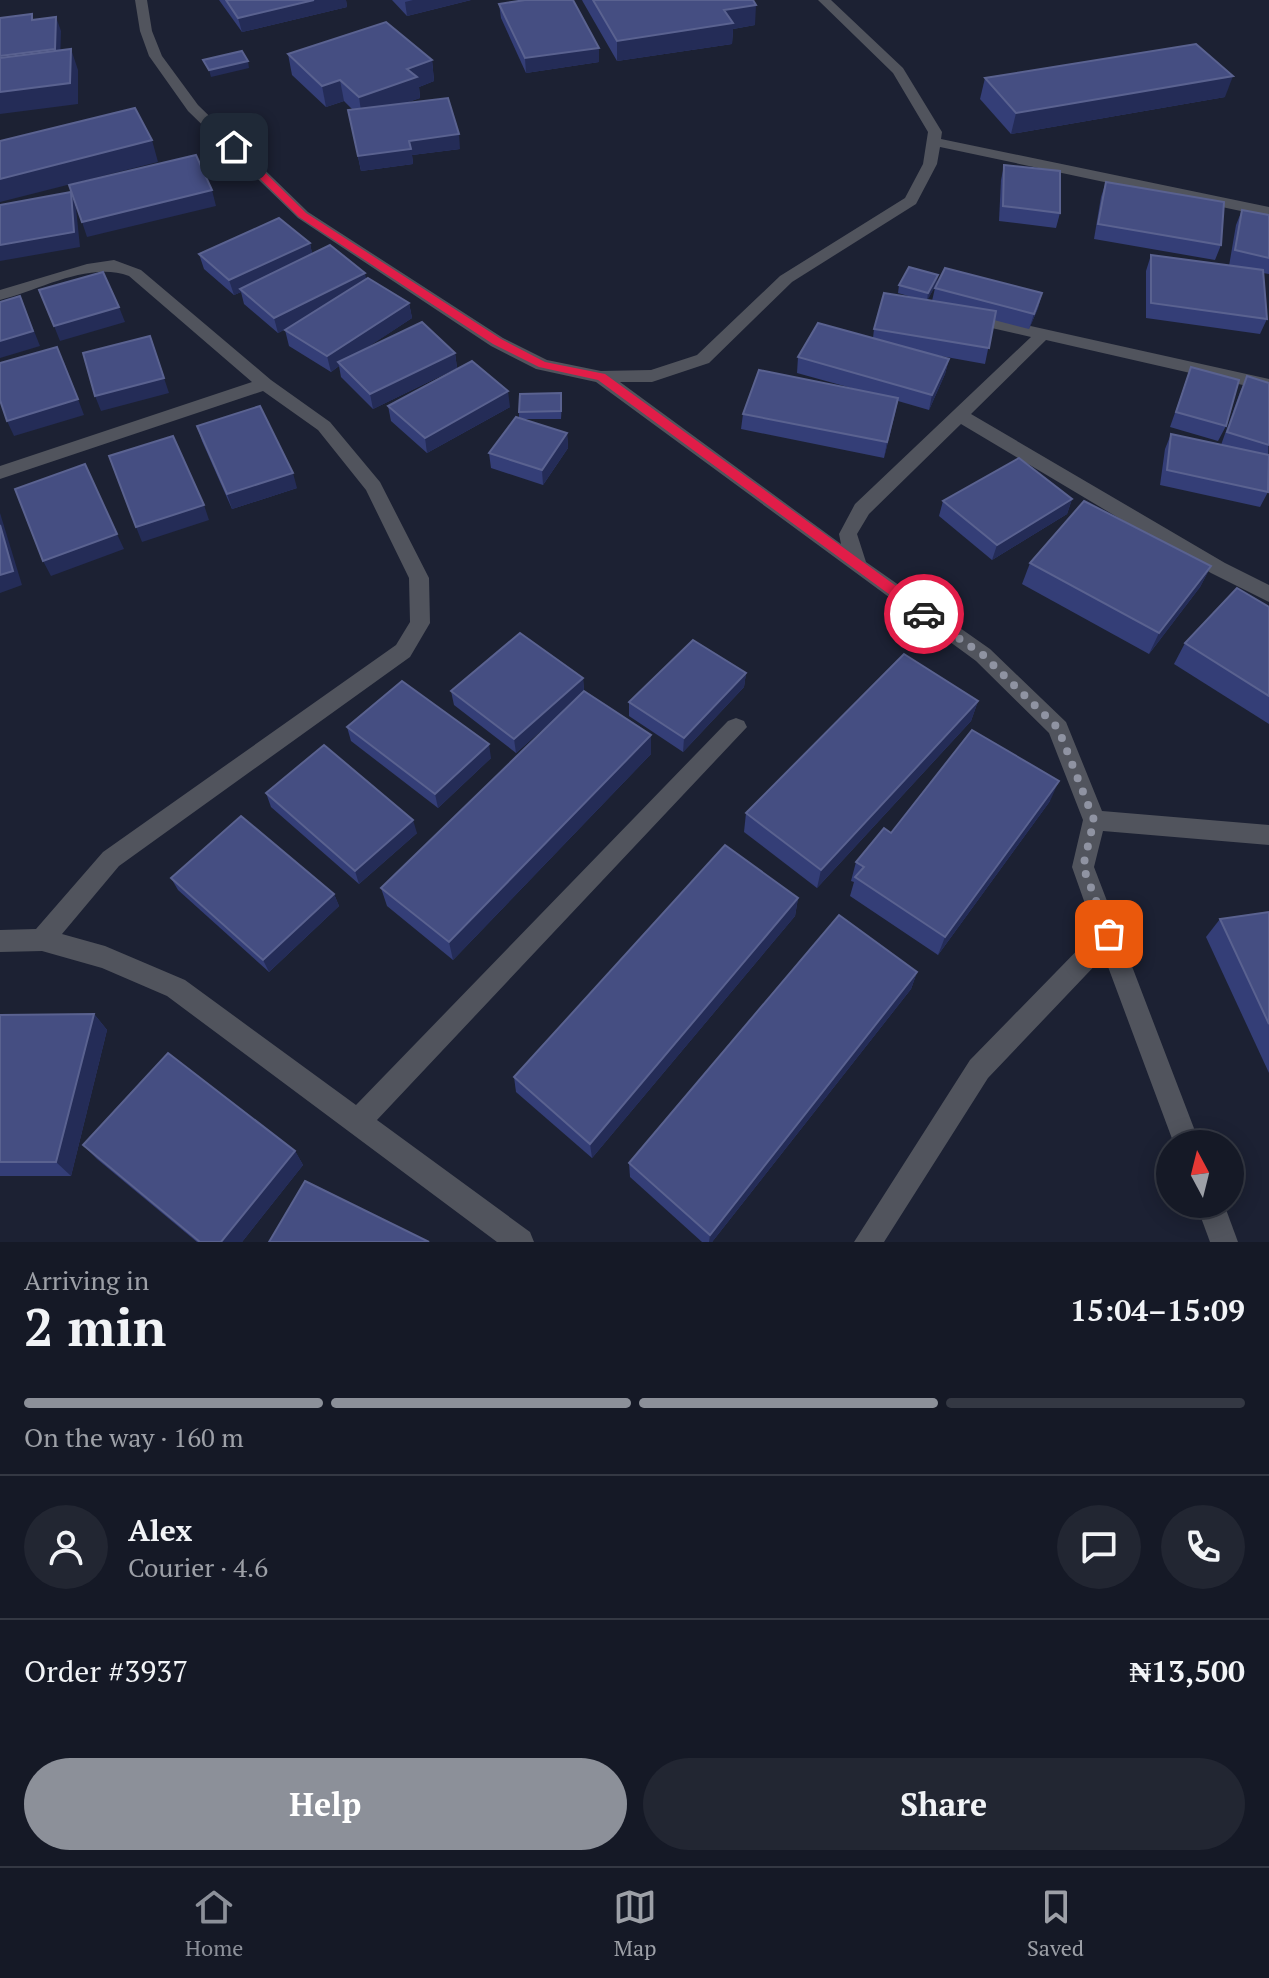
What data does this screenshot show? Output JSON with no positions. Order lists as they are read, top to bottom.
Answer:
{
  "north": "top",
  "page": {
    "heading": ["2 min", "Arriving in", "15:04–15:09"],
    "panel": [
      "Alex",
      "Courier · 4.6",
      "Order #3937",
      "₦13,500"
    ],
    "bar": "On the way · 160 m",
    "buttons": ["Help", "Share"],
    "tabs": ["Home", "Map", "Saved"]
  }
}
